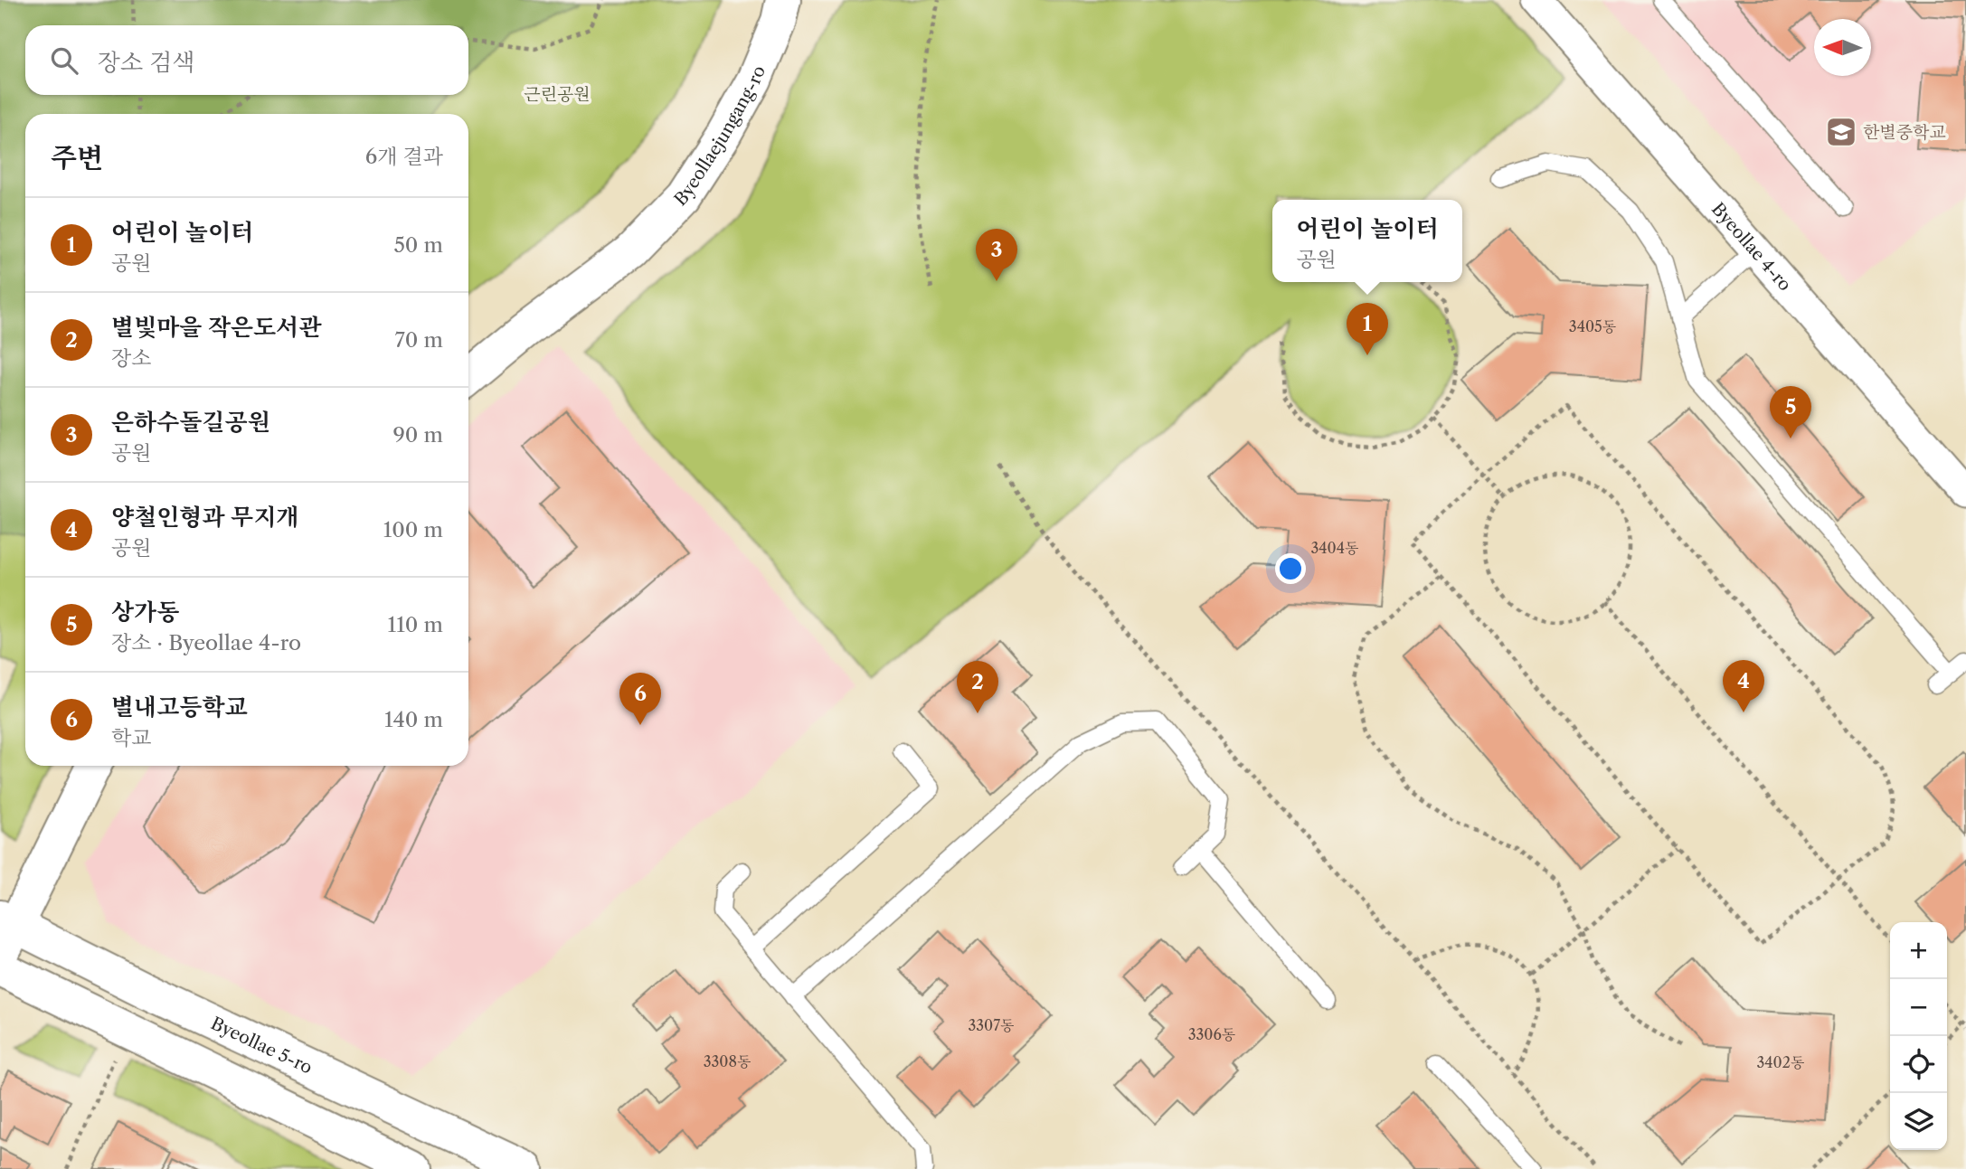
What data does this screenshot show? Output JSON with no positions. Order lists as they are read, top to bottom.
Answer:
{
  "streets": {
    "street": ["Byeollaejungang-ro", "Byeollae 4-ro", "Byeollae 5-ro"]
  },
  "parks": ["근린공원"],
  "places": {
    "school or university": ["한별중학교"]
  },
  "house_numbers": [
    "3405동",
    "3404동",
    "3307동",
    "3306동",
    "3308동",
    "3402동"
  ],
  "north": "left",
  "page": {
    "search": "장소 검색",
    "heading": ["주변", "6개 결과"],
    "list": [
      {
        "mark": "1",
        "name": "어린이 놀이터",
        "note": "공원",
        "value": "50 m"
      },
      {
        "mark": "2",
        "name": "별빛마을 작은도서관",
        "note": "장소",
        "value": "70 m"
      },
      {
        "mark": "3",
        "name": "은하수돌길공원",
        "note": "공원",
        "value": "90 m"
      },
      {
        "mark": "4",
        "name": "양철인형과 무지개",
        "note": "공원",
        "value": "100 m"
      },
      {
        "mark": "5",
        "name": "상가동",
        "note": "장소 · Byeollae 4-ro",
        "value": "110 m"
      },
      {
        "mark": "6",
        "name": "별내고등학교",
        "note": "학교",
        "value": "140 m"
      }
    ],
    "popup": ["어린이 놀이터", "공원"],
    "pins": [
      "3",
      "1",
      "5",
      "4",
      "2",
      "6"
    ],
    "map_buttons": ["+", "−"]
  }
}
